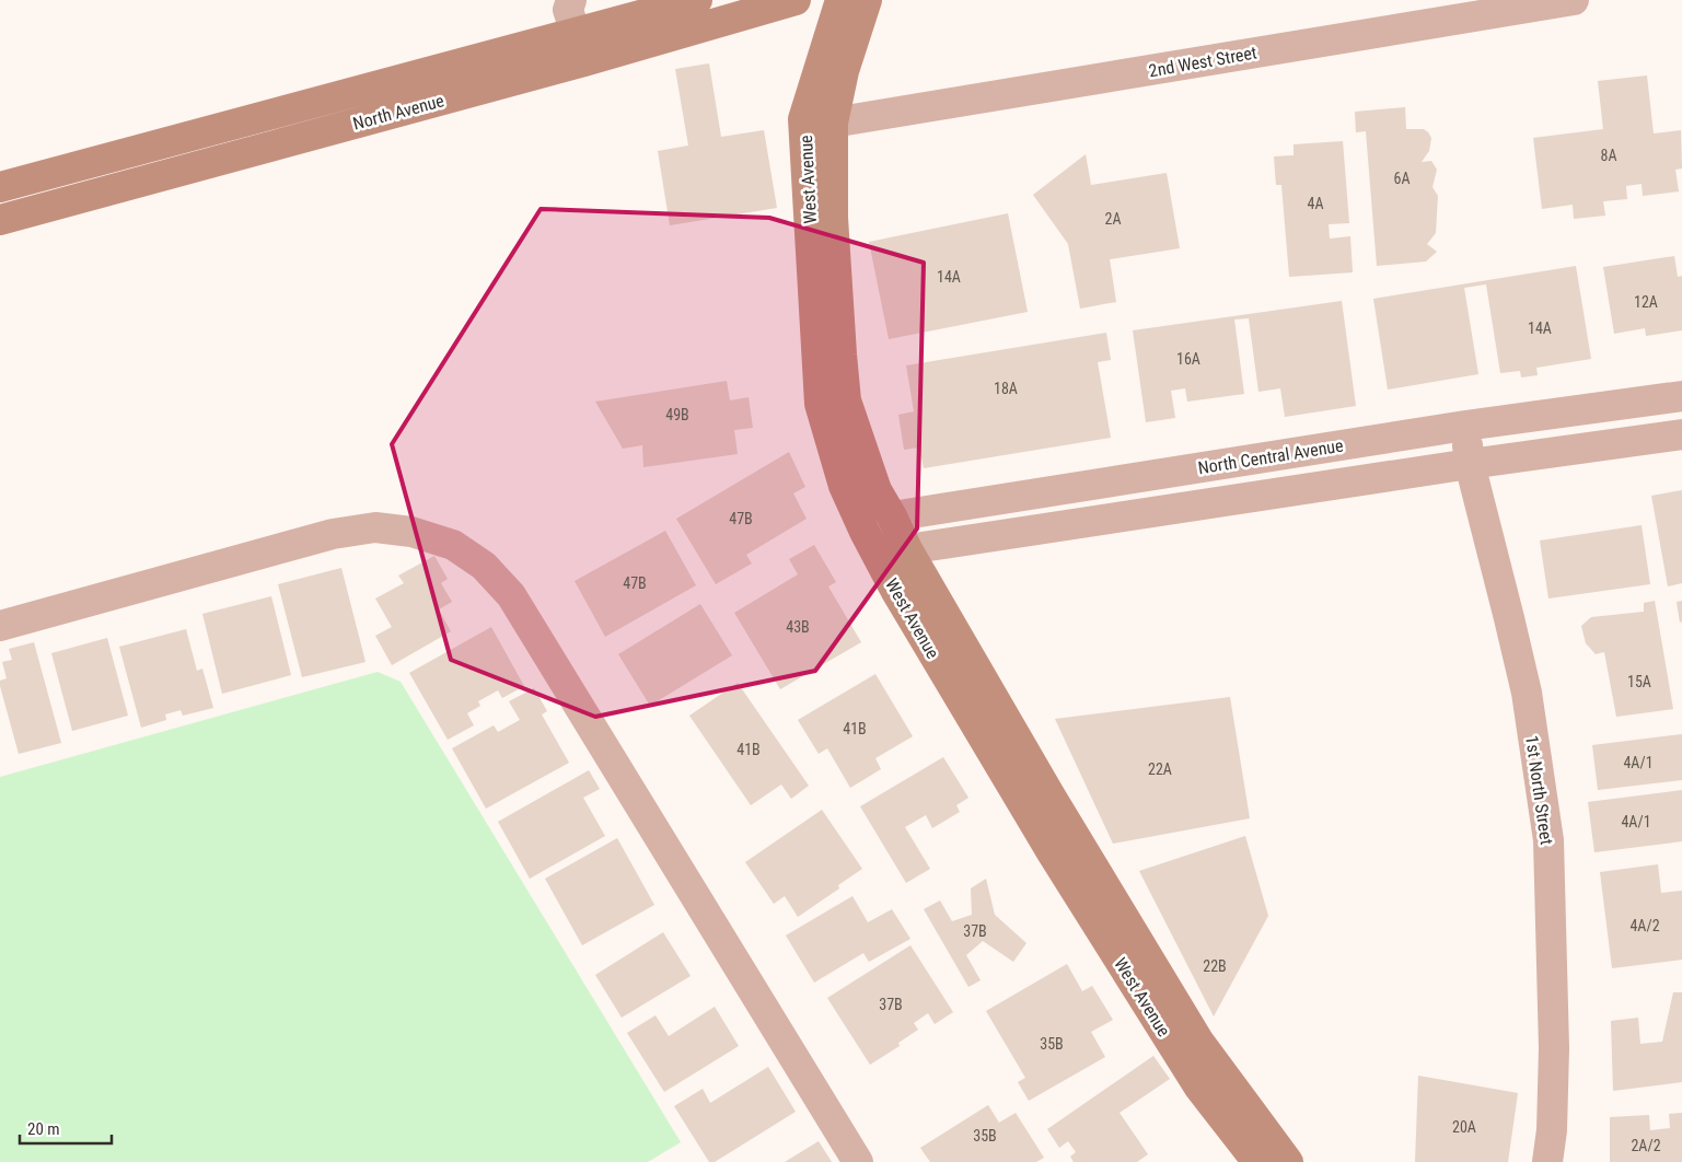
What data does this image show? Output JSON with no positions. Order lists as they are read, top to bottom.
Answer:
{
  "streets": {
    "street": [
      "2nd West Street",
      "North Avenue",
      "West Avenue",
      "North Central Avenue",
      "1st North Street"
    ]
  },
  "crossings": [
    ["2nd West Street", "West Avenue"],
    ["West Avenue", "North Central Avenue"],
    ["North Central Avenue", "1st North Street"]
  ],
  "house_numbers": [
    "8A",
    "6A",
    "4A",
    "2A",
    "14A",
    "12A",
    "14A",
    "16A",
    "18A",
    "49B",
    "47B",
    "47B",
    "43B",
    "15A",
    "41B",
    "41B",
    "4A/1",
    "22A",
    "4A/1",
    "4A/2",
    "37B",
    "22B",
    "37B",
    "35B",
    "20A",
    "35B",
    "2A/2"
  ],
  "scale_bar": "20 m"
}
